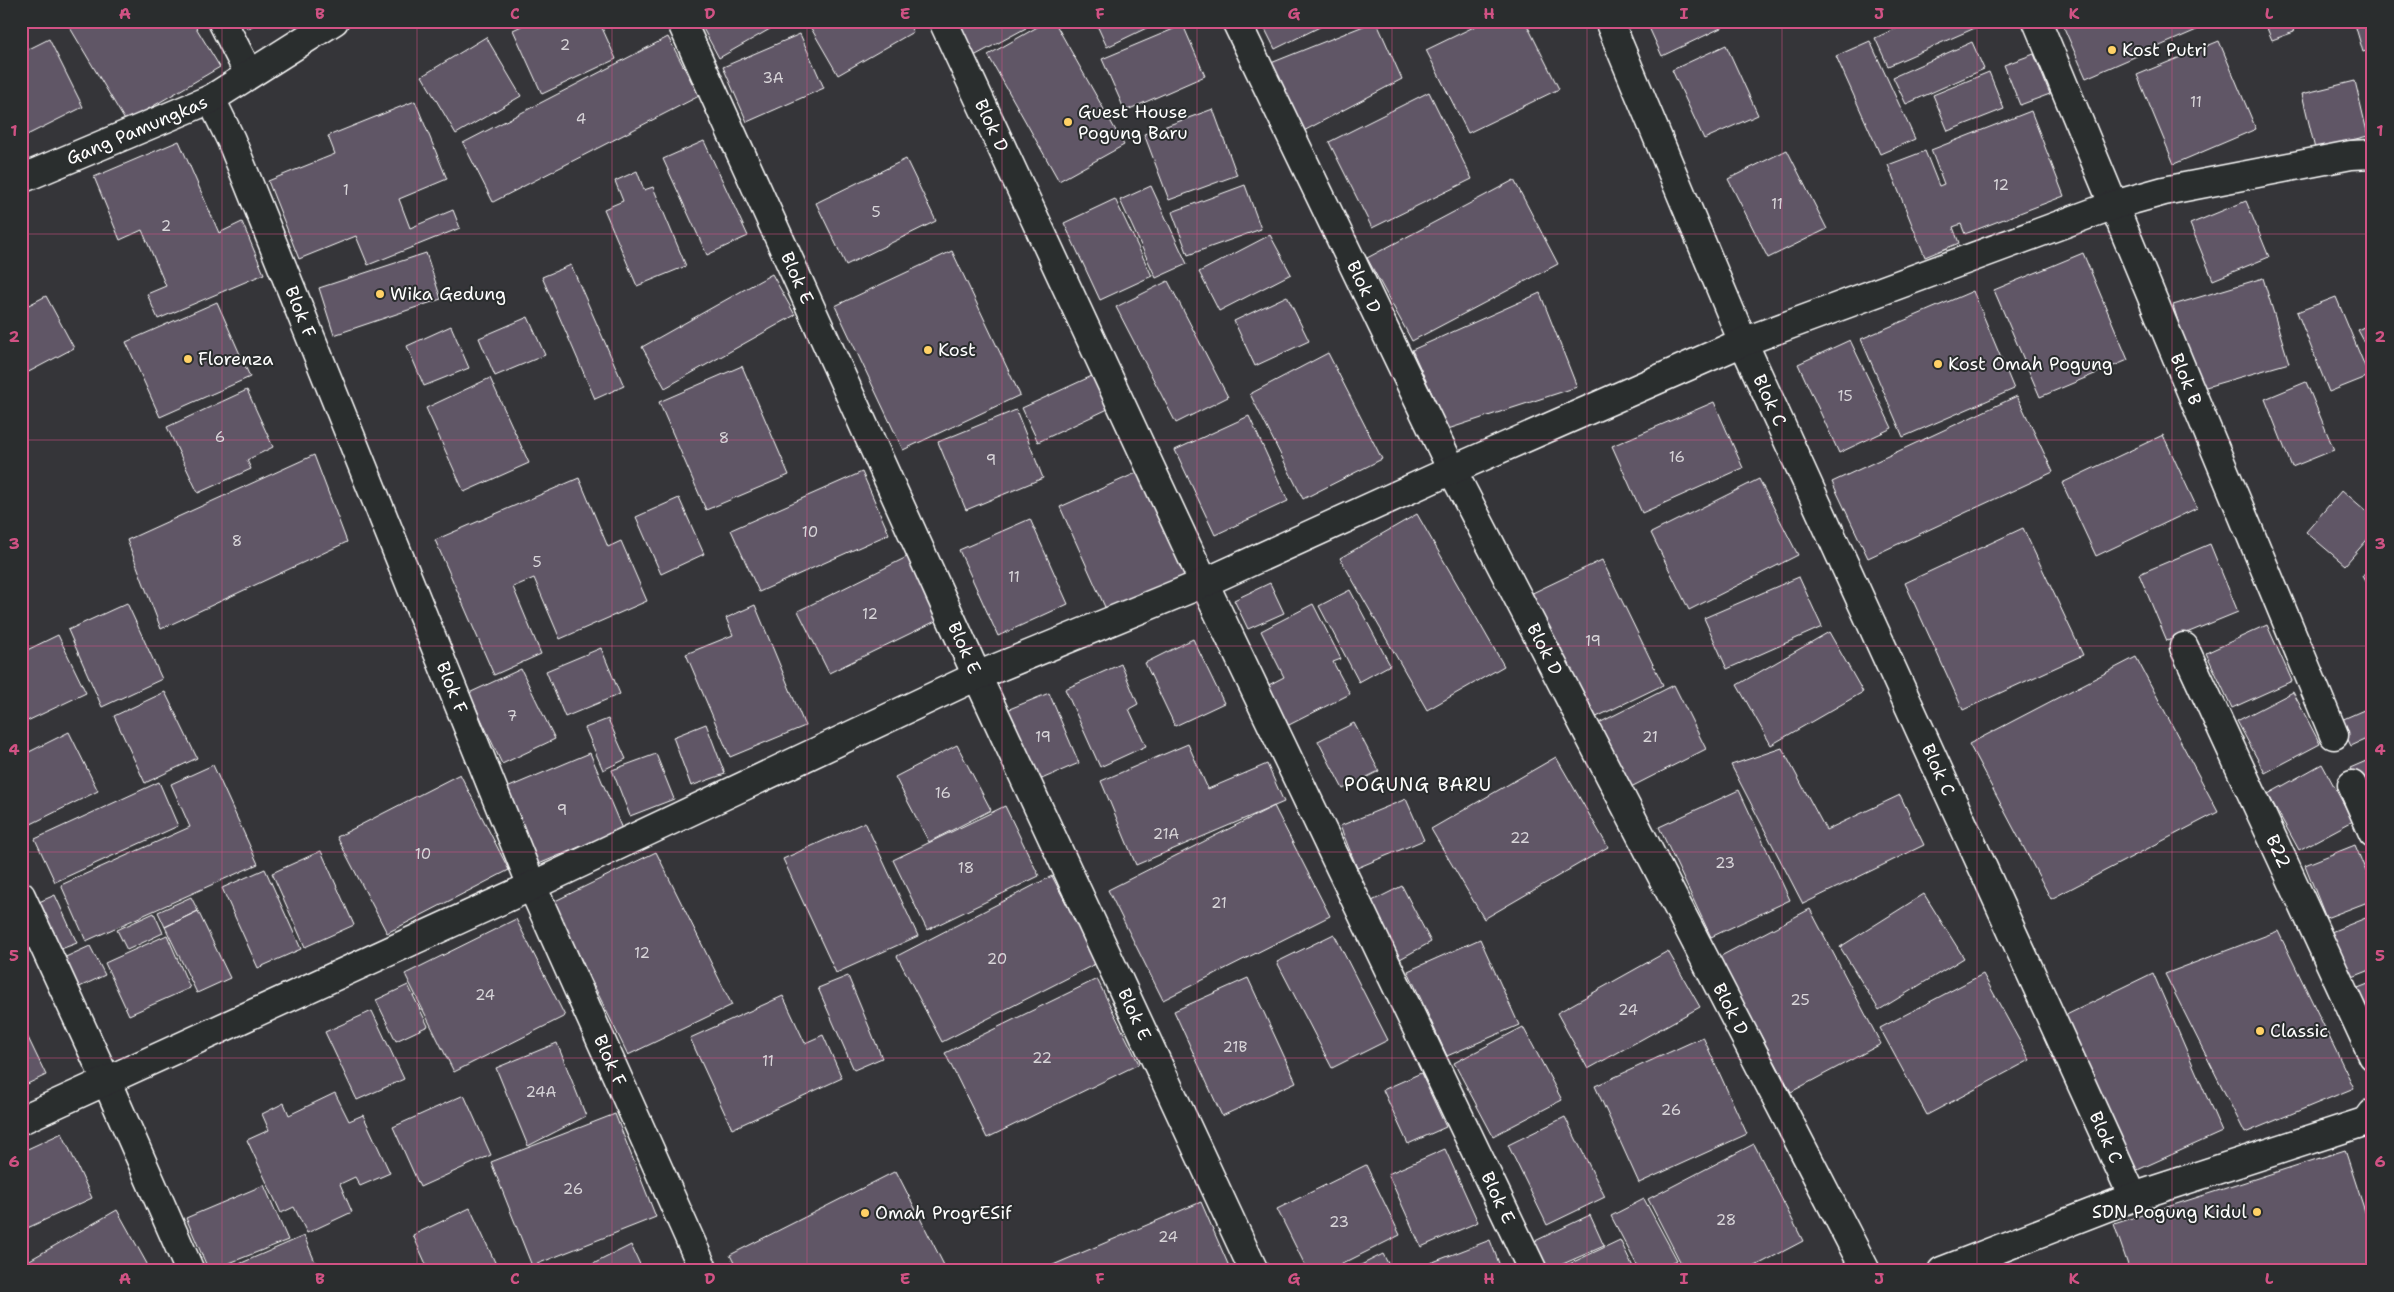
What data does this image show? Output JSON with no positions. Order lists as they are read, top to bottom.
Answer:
{
  "streets": {
    "street": [
      "Blok D",
      "Gang Pamungkas",
      "Blok E",
      "Blok F",
      "Blok B",
      "Blok C",
      "B22"
    ]
  },
  "crossings": [
    ["Blok D", "Blok E"],
    ["Gang Pamungkas", "Blok F"]
  ],
  "districts": ["POGUNG BARU"],
  "places": [
    "Kost Putri",
    "Guest House Pogung Baru",
    "Wika Gedung",
    "Kost",
    "Florenza",
    "Kost Omah Pogung",
    "Classic",
    "SDN Pogung Kidul",
    "Omah ProgrESif"
  ],
  "house_numbers": [
    "2",
    "3A",
    "11",
    "4",
    "12",
    "1",
    "11",
    "5",
    "2",
    "15",
    "6",
    "8",
    "16",
    "9",
    "10",
    "8",
    "5",
    "11",
    "12",
    "19",
    "7",
    "19",
    "21",
    "16",
    "9",
    "21A",
    "22",
    "10",
    "23",
    "18",
    "21",
    "12",
    "20",
    "24",
    "25",
    "24",
    "21B",
    "22",
    "11",
    "24A",
    "26",
    "26",
    "28",
    "23",
    "24"
  ],
  "grid": {
    "columns": [
      "A",
      "B",
      "C",
      "D",
      "E",
      "F",
      "G",
      "H",
      "I",
      "J",
      "K",
      "L"
    ],
    "rows": [
      "1",
      "2",
      "3",
      "4",
      "5",
      "6"
    ]
  }
}
